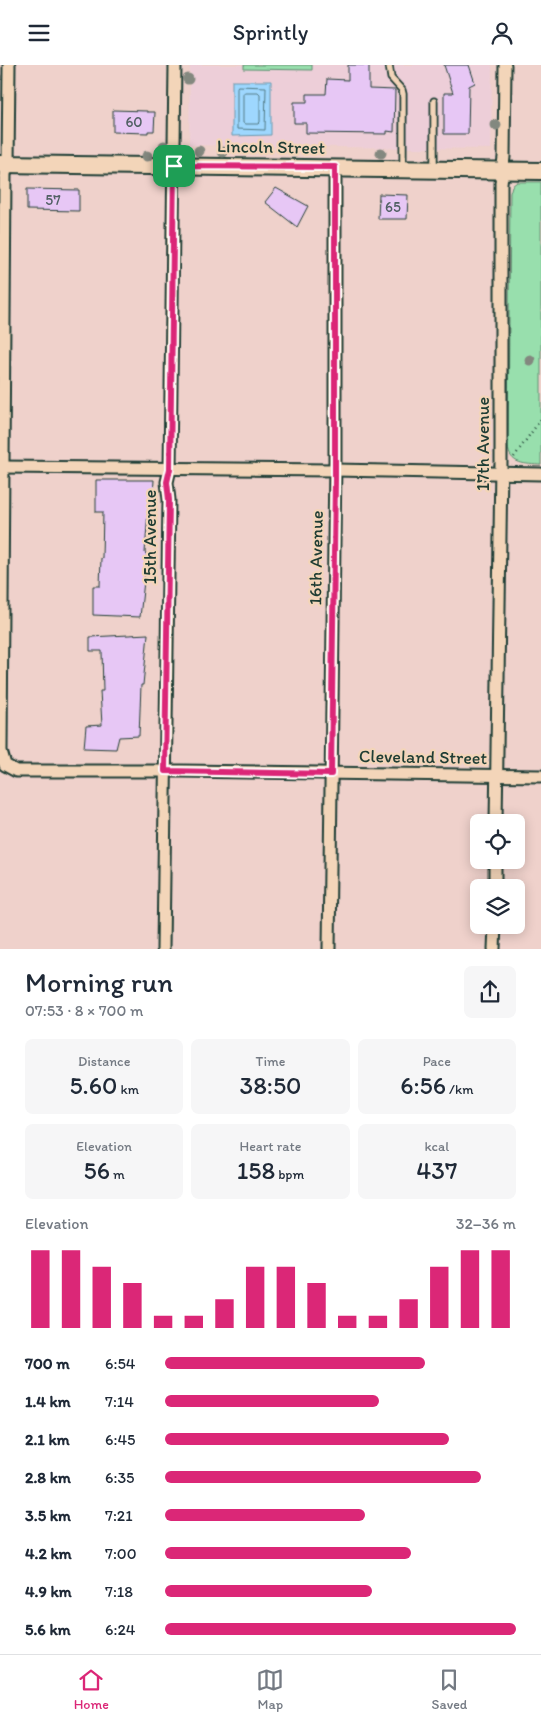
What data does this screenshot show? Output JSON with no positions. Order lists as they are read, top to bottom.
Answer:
{
  "streets": {
    "street": [
      "Lincoln Street",
      "17th Avenue",
      "15th Avenue",
      "16th Avenue",
      "Cleveland Street"
    ]
  },
  "crossings": [
    ["Lincoln Street", "17th Avenue"],
    ["Lincoln Street", "15th Avenue"],
    ["Lincoln Street", "16th Avenue"],
    ["17th Avenue", "Cleveland Street"],
    ["15th Avenue", "Cleveland Street"],
    ["16th Avenue", "Cleveland Street"]
  ],
  "house_numbers": ["60", "57", "65"],
  "page": {
    "header": "Sprintly",
    "heading": ["Morning run", "07:53 · 8 × 700 m"],
    "stats": [
      ["Distance", "5.60 km"],
      ["Time", "38:50"],
      ["Pace", "6:56 /km"],
      ["Elevation", "56 m"],
      ["Heart rate", "158 bpm"],
      ["kcal", "437"]
    ],
    "chart": ["Elevation", "32–36 m"],
    "list": [
      {
        "name": "700 m",
        "note": "6:54"
      },
      {
        "name": "1.4 km",
        "note": "7:14"
      },
      {
        "name": "2.1 km",
        "note": "6:45"
      },
      {
        "name": "2.8 km",
        "note": "6:35"
      },
      {
        "name": "3.5 km",
        "note": "7:21"
      },
      {
        "name": "4.2 km",
        "note": "7:00"
      },
      {
        "name": "4.9 km",
        "note": "7:18"
      },
      {
        "name": "5.6 km",
        "note": "6:24"
      }
    ],
    "tabs": ["Home", "Map", "Saved"]
  }
}
